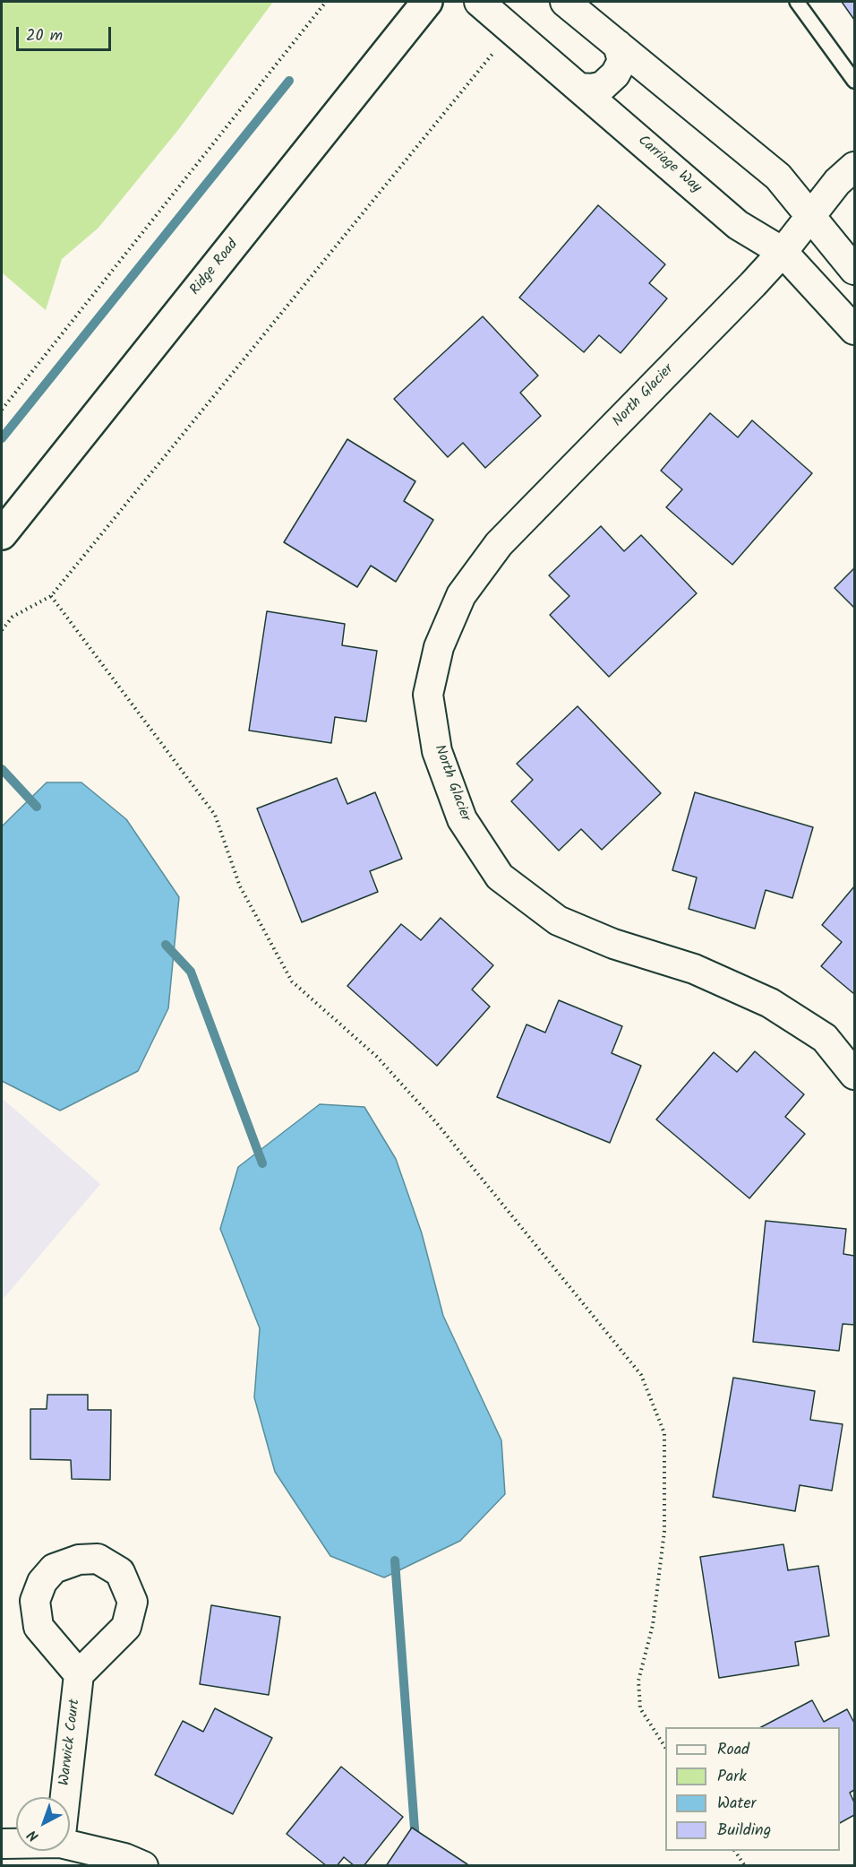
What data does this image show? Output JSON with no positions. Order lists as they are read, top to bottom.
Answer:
{
  "streets": {
    "street": [
      "Carriage Way",
      "Ridge Road",
      "North Glacier",
      "Warwick Court"
    ]
  },
  "crossings": [
    ["Carriage Way", "North Glacier"]
  ],
  "legend": [
    "Road",
    "Park",
    "Water",
    "Building"
  ],
  "scale_bar": "20 m",
  "north": "bottom left"
}
